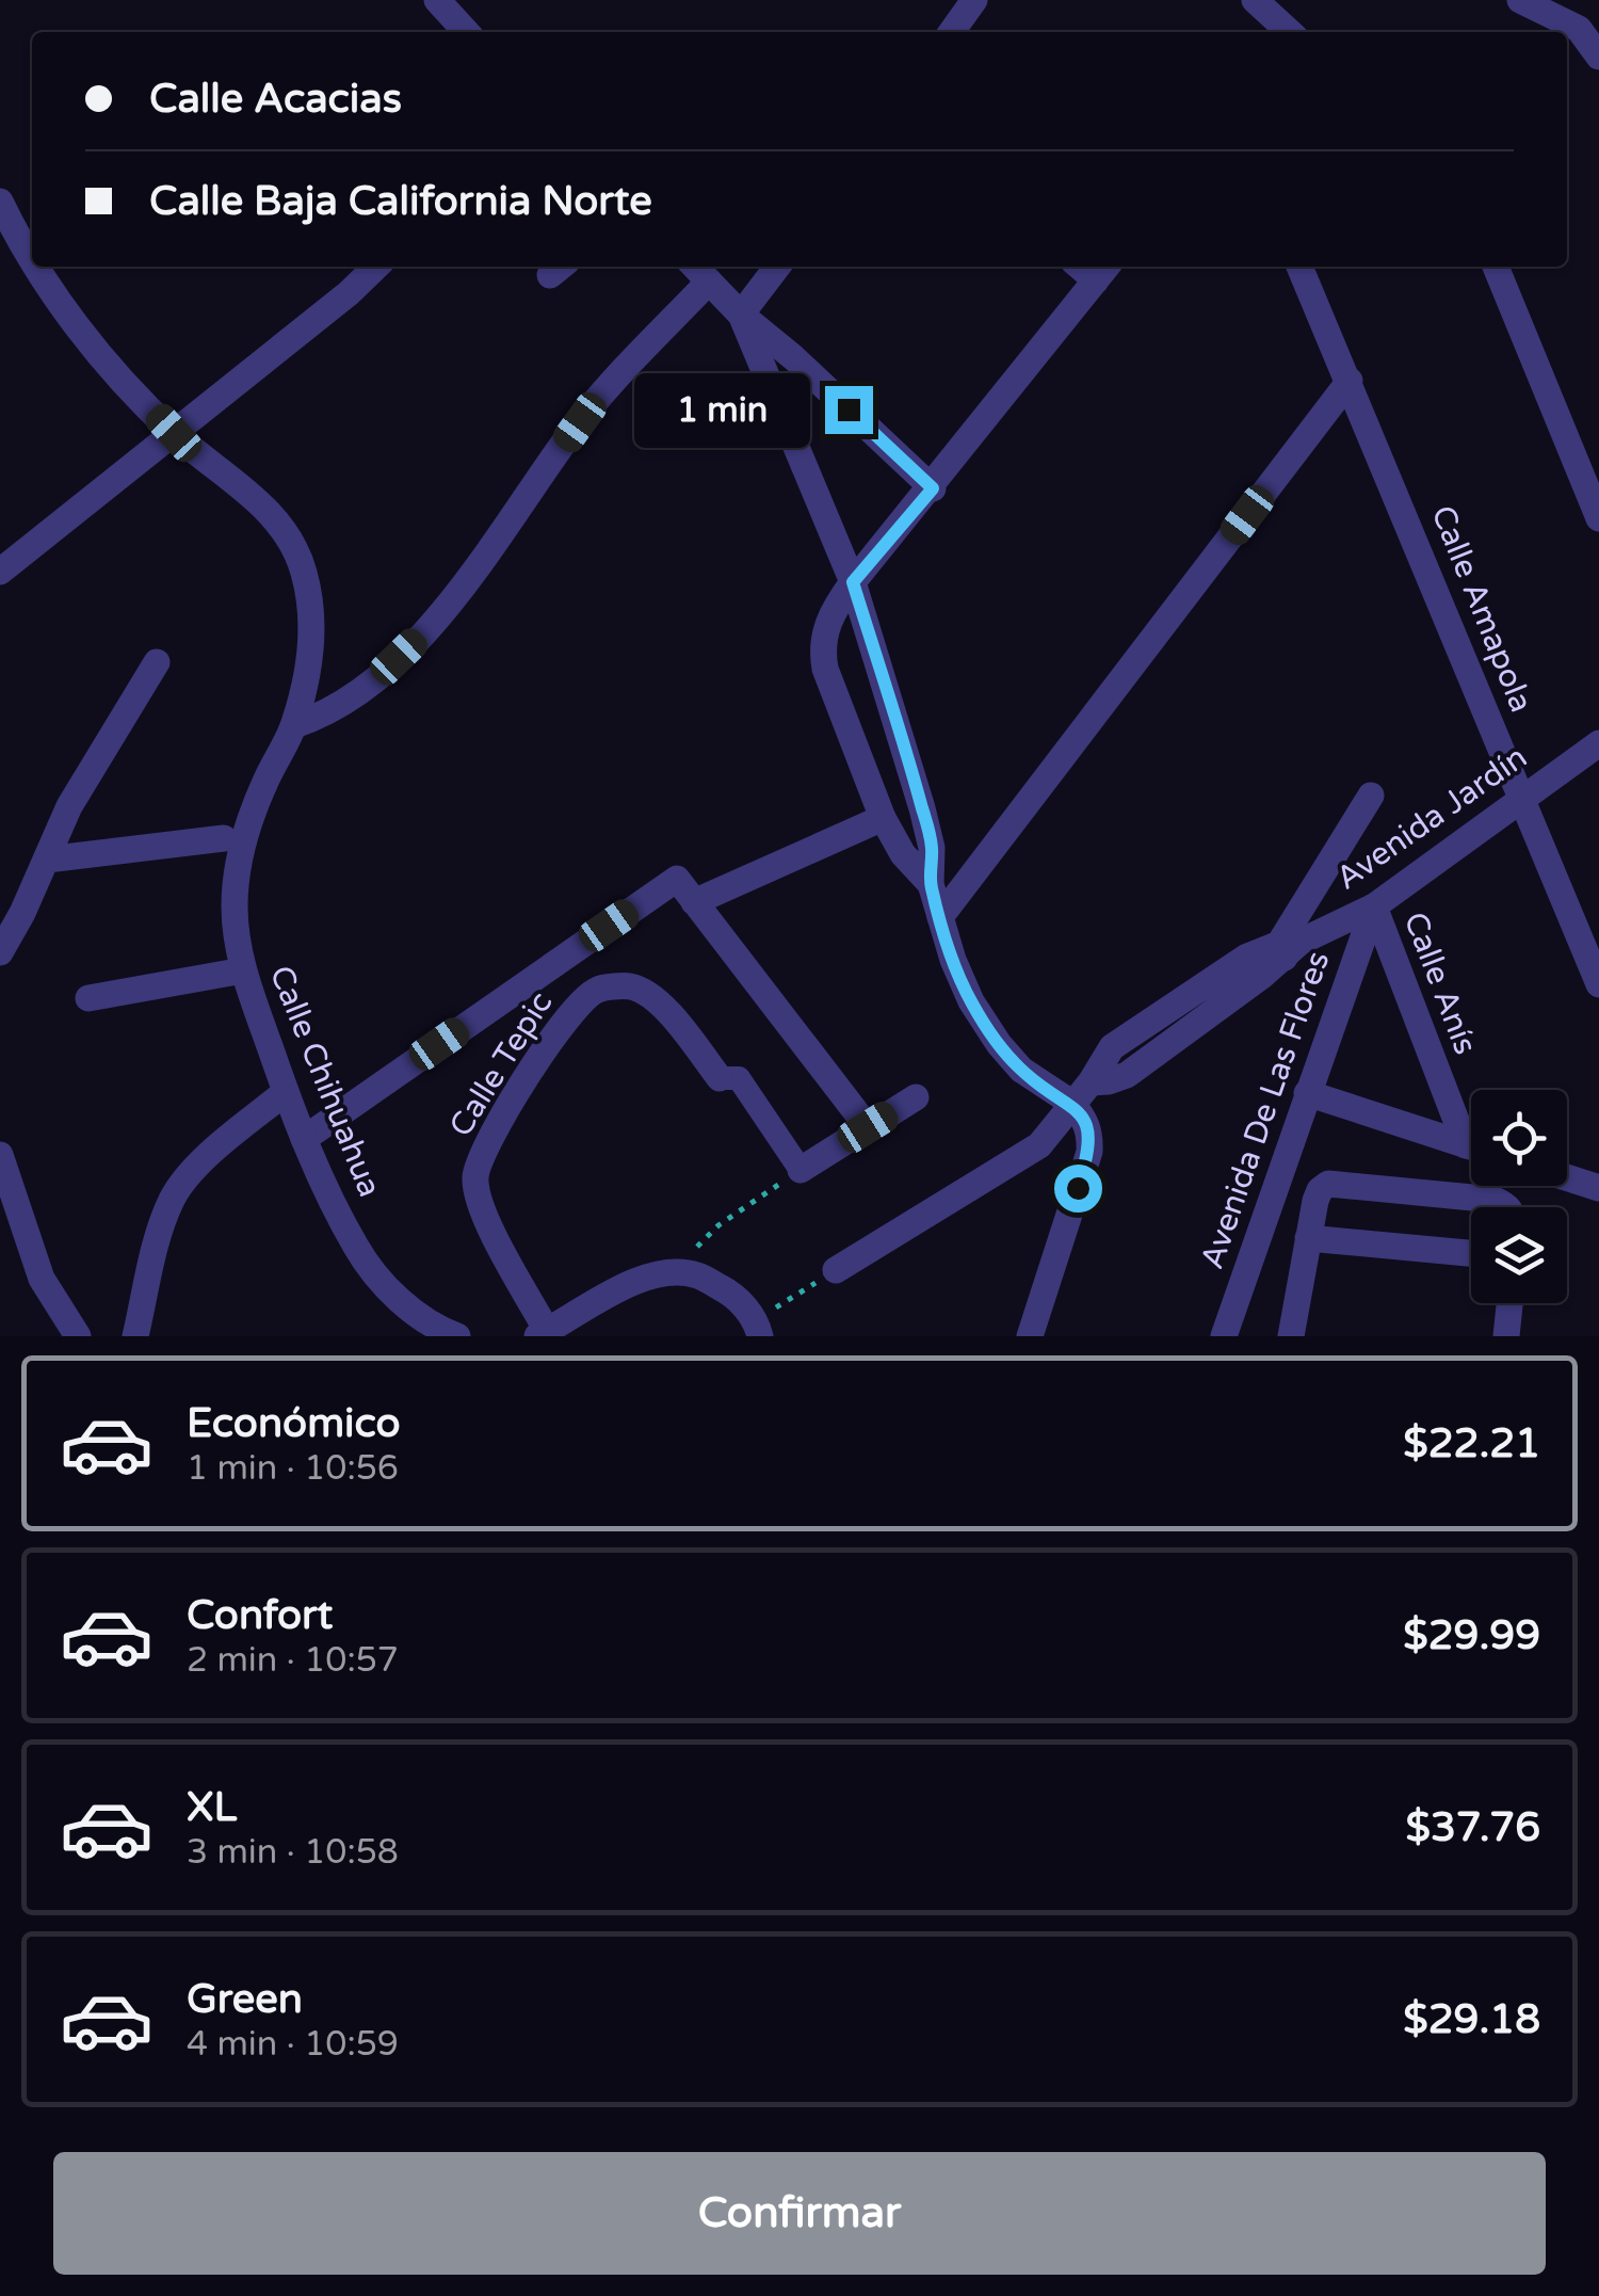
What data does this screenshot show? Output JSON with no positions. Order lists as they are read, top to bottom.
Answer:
{
  "streets": {
    "street": [
      "Calle Amapola",
      "Avenida Jardín",
      "Calle Anís",
      "Calle Tepic",
      "Calle Chihuahua",
      "Avenida De Las Flores"
    ]
  },
  "crossings": [
    ["Calle Amapola", "Avenida Jardín"],
    ["Avenida Jardín", "Calle Anís"],
    ["Avenida Jardín", "Avenida De Las Flores"],
    ["Calle Anís", "Avenida De Las Flores"]
  ],
  "page": {
    "banner": ["Calle Acacias", "Calle Baja California Norte"],
    "bubble": "1 min",
    "list": [
      {
        "name": "Económico",
        "note": "1 min · 10:56",
        "value": "$22.21"
      },
      {
        "name": "Confort",
        "note": "2 min · 10:57",
        "value": "$29.99"
      },
      {
        "name": "XL",
        "note": "3 min · 10:58",
        "value": "$37.76"
      },
      {
        "name": "Green",
        "note": "4 min · 10:59",
        "value": "$29.18"
      }
    ],
    "buttons": "Confirmar"
  }
}
